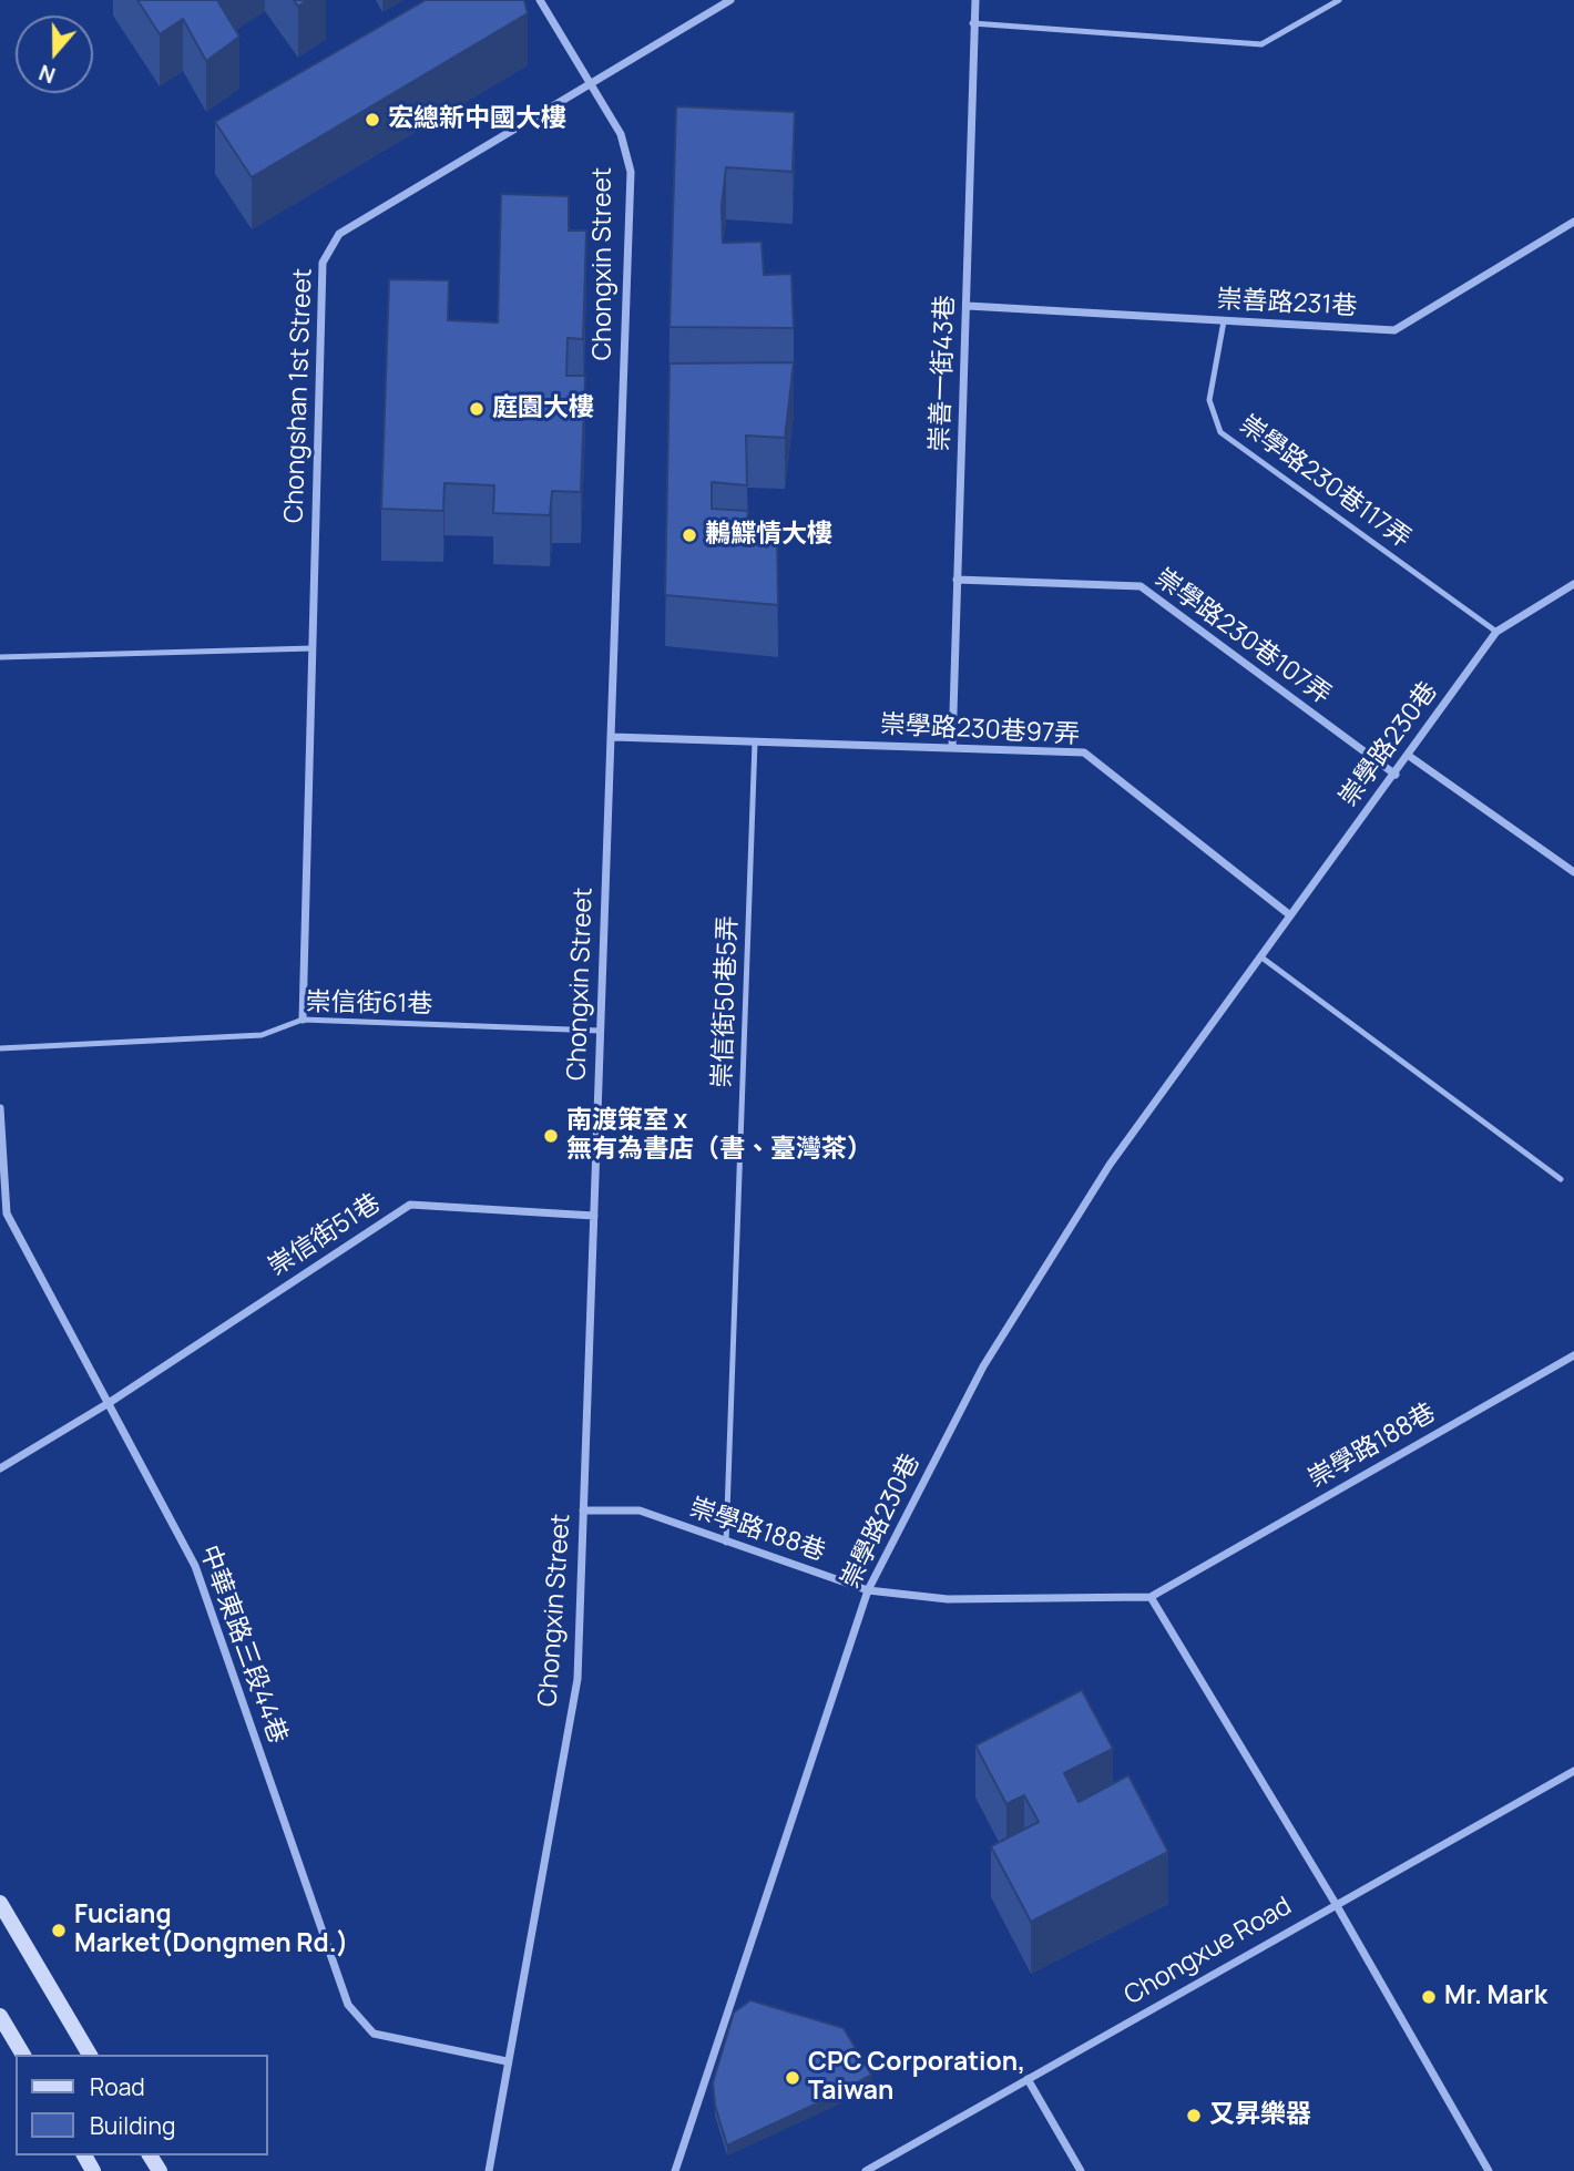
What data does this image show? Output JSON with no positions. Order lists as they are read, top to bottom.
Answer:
{
  "streets": {
    "street": [
      "Chongxin Street",
      "崇善路231巷",
      "崇善一街43巷",
      "Chongshan 1st Street",
      "崇學路230巷107弄",
      "崇學路230巷97弄",
      "崇學路230巷",
      "崇信街51巷",
      "崇學路188巷",
      "中華東路三段44巷",
      "Chongxue Road"
    ],
    "lane": ["崇學路230巷117弄", "崇信街50巷5弄", "崇信街61巷"]
  },
  "crossings": [
    ["Chongxin Street", "Chongshan 1st Street"],
    ["Chongxin Street", "崇學路230巷97弄"],
    ["Chongxin Street", "崇信街61巷"],
    ["Chongxin Street", "崇信街51巷"],
    ["Chongxin Street", "崇學路188巷"],
    ["Chongxin Street", "中華東路三段44巷"],
    ["崇善路231巷", "崇善一街43巷"],
    ["崇善路231巷", "崇學路230巷117弄"],
    ["崇善一街43巷", "崇學路230巷107弄"],
    ["崇善一街43巷", "崇學路230巷97弄"],
    ["Chongshan 1st Street", "崇信街61巷"],
    ["崇學路230巷117弄", "崇學路230巷"],
    ["崇學路230巷107弄", "崇學路230巷"],
    ["崇學路230巷97弄", "崇學路230巷"],
    ["崇學路230巷97弄", "崇信街50巷5弄"],
    ["崇學路230巷", "崇學路188巷"],
    ["崇信街50巷5弄", "崇學路188巷"],
    ["崇信街51巷", "中華東路三段44巷"]
  ],
  "places": [
    "宏總新中國大樓",
    "庭園大樓",
    "鶼鰈情大樓",
    "南渡策室 x 無有為書店（書、臺灣茶）",
    "Fuciang Market(Dongmen Rd.)",
    "Mr. Mark",
    "CPC Corporation, Taiwan",
    "又昇樂器"
  ],
  "legend": ["Road", "Building"],
  "north": "bottom"
}
